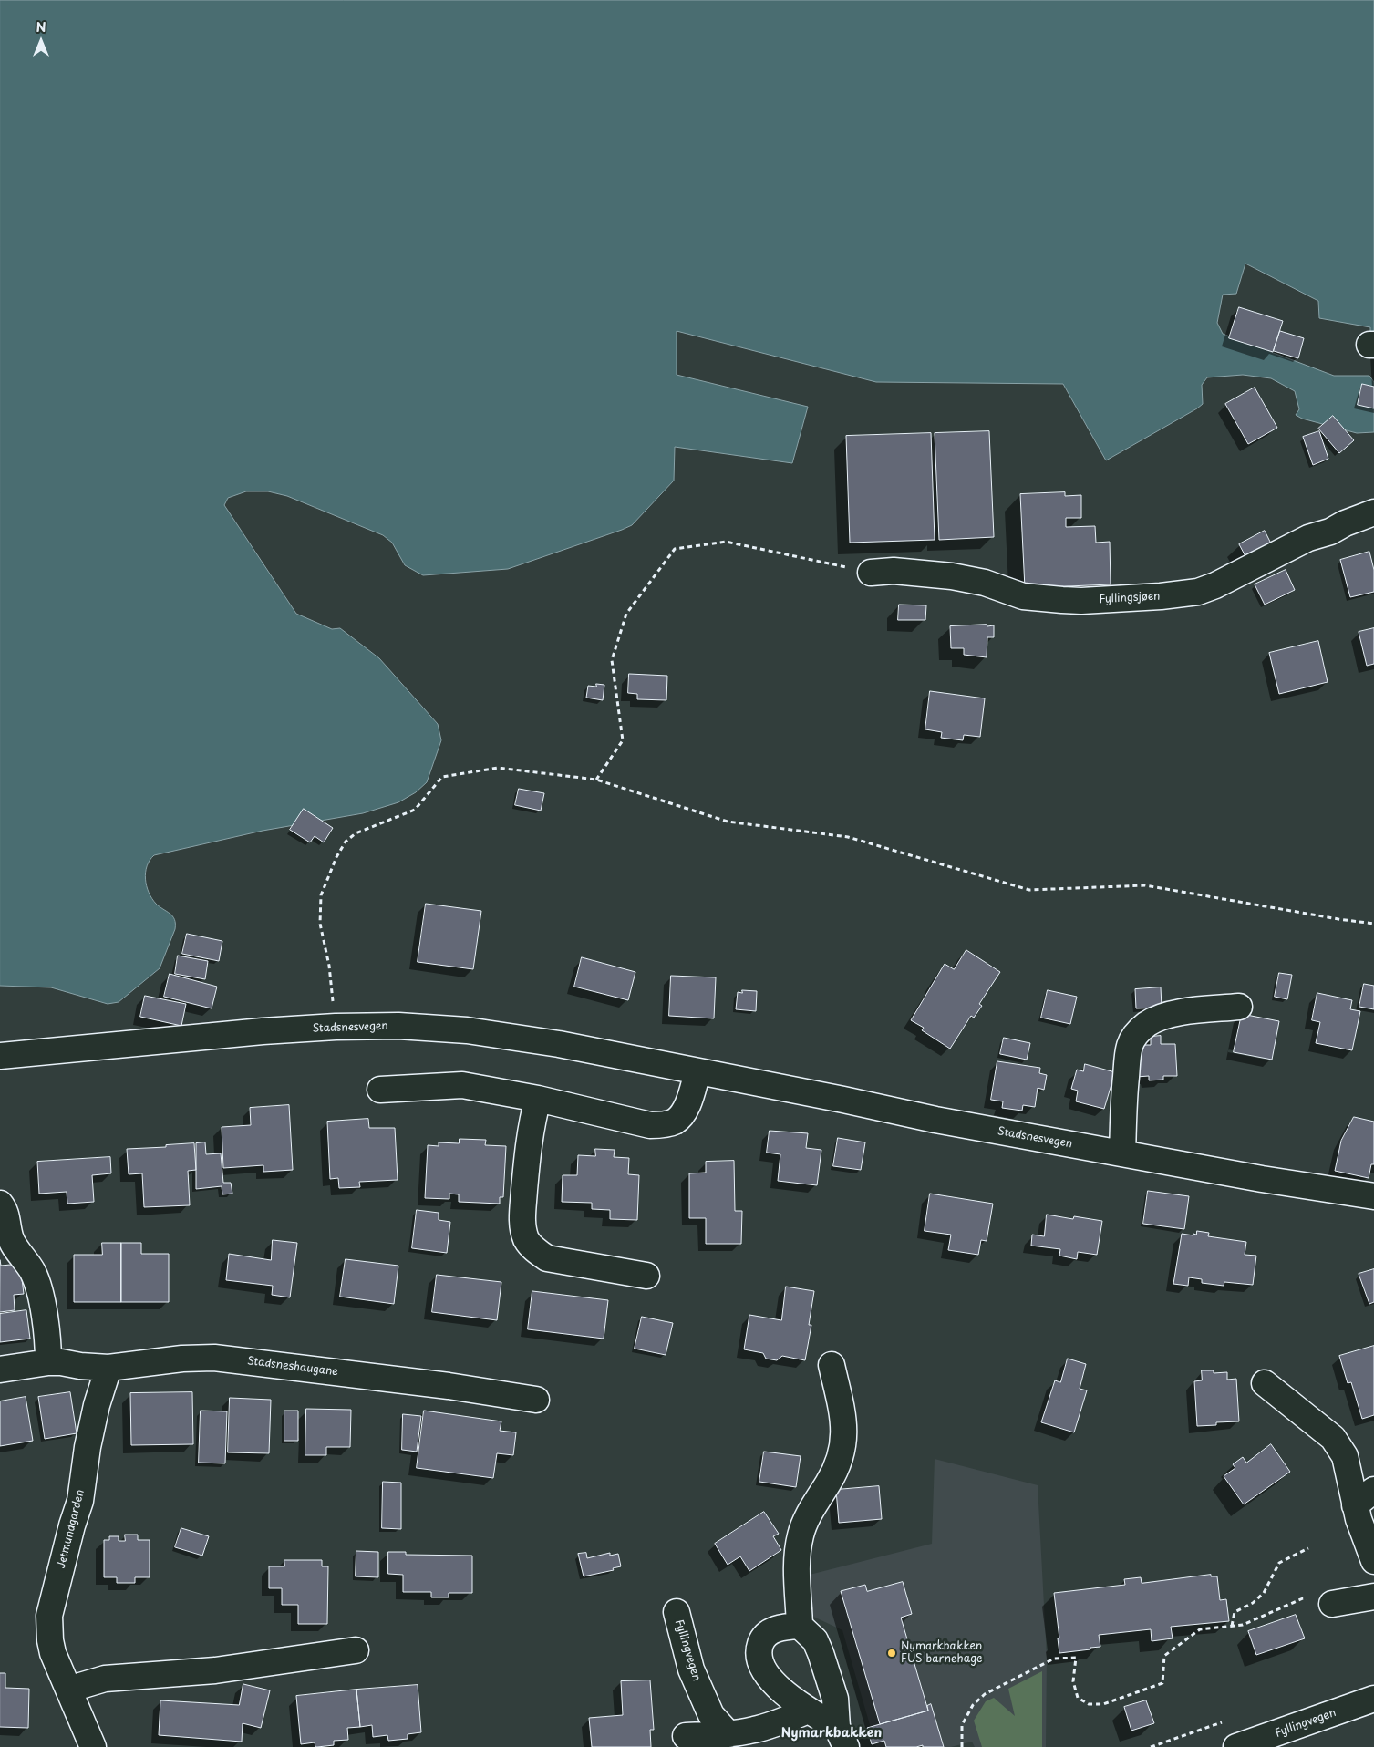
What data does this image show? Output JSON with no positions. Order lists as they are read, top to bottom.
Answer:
{
  "streets": {
    "street": [
      "Fyllingsjøen",
      "Stadsnesvegen",
      "Stadsneshaugane",
      "Jetmundgarden",
      "Fyllingvegen"
    ]
  },
  "crossings": [
    ["Stadsneshaugane", "Jetmundgarden"]
  ],
  "districts": ["Nymarkbakken"],
  "places": ["Nymarkbakken FUS barnehage"],
  "north": "top"
}
